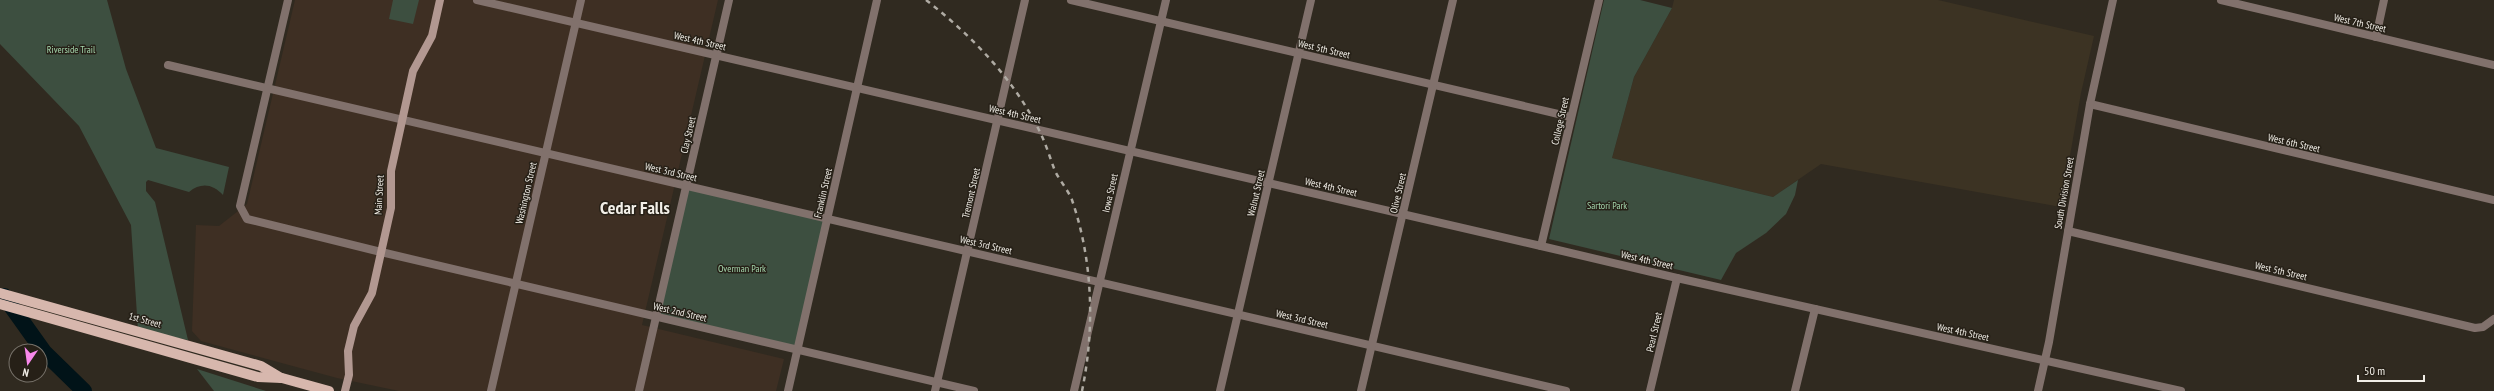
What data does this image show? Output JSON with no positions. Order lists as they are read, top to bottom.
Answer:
{
  "streets": {
    "main road": ["Main Street", "1st Street"],
    "street": [
      "West 7th Street",
      "West 4th Street",
      "West 5th Street",
      "College Street",
      "Clay Street",
      "West 6th Street",
      "West 3rd Street",
      "Washington Street",
      "Franklin Street",
      "Tremont Street",
      "Iowa Street",
      "Walnut Street",
      "Olive Street",
      "South Division Street",
      "West 2nd Street",
      "Pearl Street"
    ]
  },
  "crossings": [
    ["West 4th Street", "College Street"],
    ["West 4th Street", "Clay Street"],
    ["West 4th Street", "Washington Street"],
    ["West 4th Street", "Franklin Street"],
    ["West 4th Street", "Tremont Street"],
    ["West 4th Street", "Iowa Street"],
    ["West 4th Street", "Walnut Street"],
    ["West 4th Street", "Olive Street"],
    ["West 4th Street", "South Division Street"],
    ["West 4th Street", "Pearl Street"],
    ["West 5th Street", "College Street"],
    ["West 5th Street", "Iowa Street"],
    ["West 5th Street", "Walnut Street"],
    ["West 5th Street", "Olive Street"],
    ["West 5th Street", "South Division Street"],
    ["Clay Street", "West 3rd Street"],
    ["Clay Street", "West 2nd Street"],
    ["West 6th Street", "South Division Street"],
    ["West 3rd Street", "Washington Street"],
    ["West 3rd Street", "Franklin Street"],
    ["West 3rd Street", "Tremont Street"],
    ["West 3rd Street", "Iowa Street"],
    ["West 3rd Street", "Walnut Street"],
    ["West 3rd Street", "Olive Street"],
    ["West 3rd Street", "Main Street"],
    ["West 3rd Street", "West 2nd Street"],
    ["Washington Street", "West 2nd Street"],
    ["Franklin Street", "West 2nd Street"],
    ["Tremont Street", "West 2nd Street"],
    ["Main Street", "West 2nd Street"]
  ],
  "districts": ["Cedar Falls"],
  "parks": ["Riverside Trail", "Sartori Park", "Overman Park"],
  "scale_bar": "50 m",
  "north": "bottom"
}
